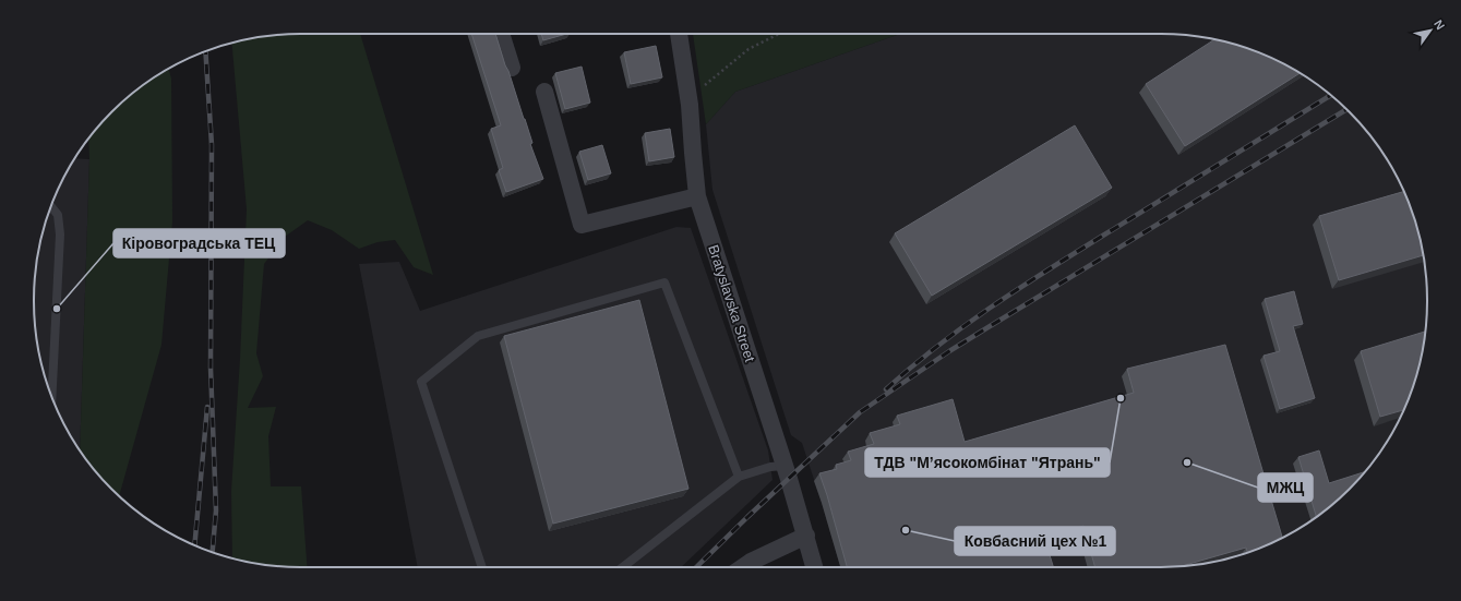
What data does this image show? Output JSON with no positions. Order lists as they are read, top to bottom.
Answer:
{
  "streets": {
    "street": ["Bratyslavska Street"]
  },
  "places": [
    "Кіровоградська ТЕЦ",
    "ТДВ \"М’ясокомбінат \"Ятрань\"",
    "МЖЦ",
    "Ковбасний цех №1"
  ],
  "north": "top right"
}
